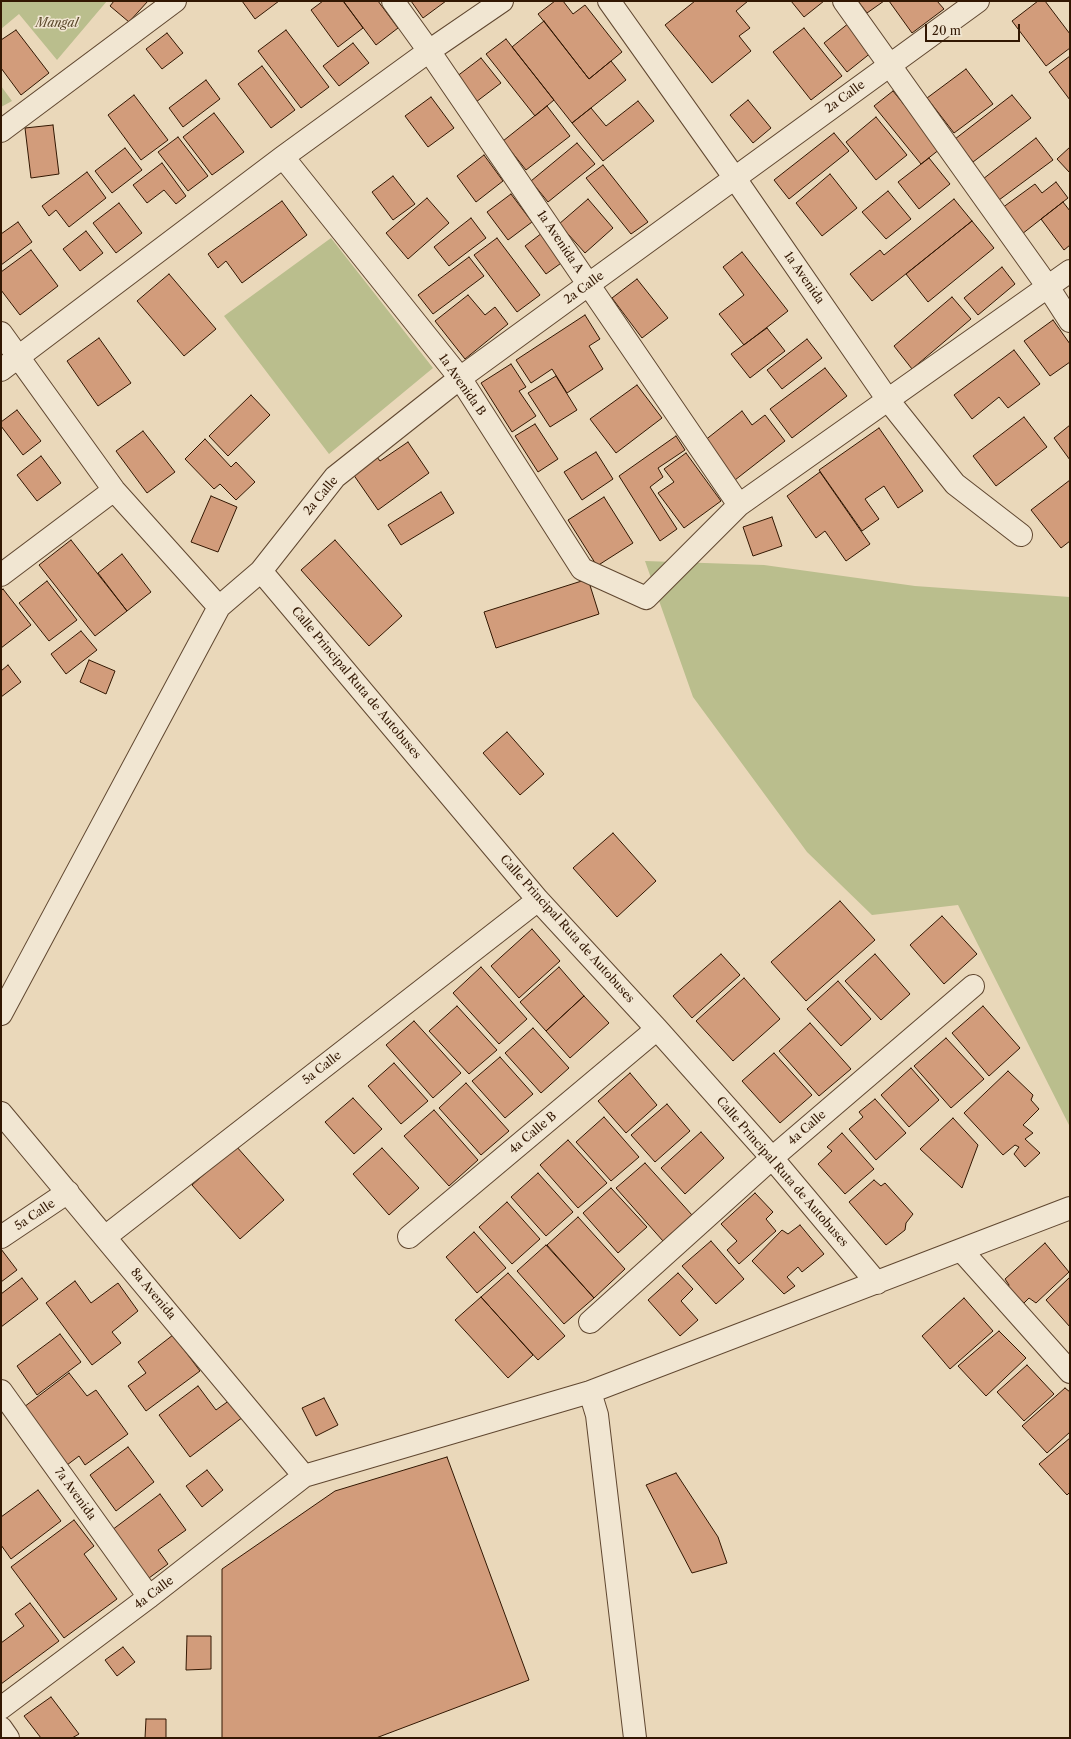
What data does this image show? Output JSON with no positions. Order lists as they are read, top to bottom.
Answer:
{
  "streets": {
    "street": [
      "2a Calle",
      "1a Avenida A",
      "1a Avenida",
      "1a Avenida B",
      "Calle Principal Ruta de Autobuses",
      "5a Calle",
      "4a Calle",
      "4a Calle B",
      "8a Avenida",
      "7a Avenida"
    ]
  },
  "crossings": [
    ["2a Calle", "1a Avenida A"],
    ["2a Calle", "1a Avenida"],
    ["2a Calle", "1a Avenida B"],
    ["2a Calle", "Calle Principal Ruta de Autobuses"],
    ["1a Avenida A", "1a Avenida B"],
    ["Calle Principal Ruta de Autobuses", "5a Calle"],
    ["Calle Principal Ruta de Autobuses", "4a Calle"],
    ["Calle Principal Ruta de Autobuses", "4a Calle B"],
    ["5a Calle", "8a Avenida"],
    ["4a Calle", "8a Avenida"],
    ["4a Calle", "7a Avenida"]
  ],
  "parks": ["Mangal"],
  "scale_bar": "20 m"
}
